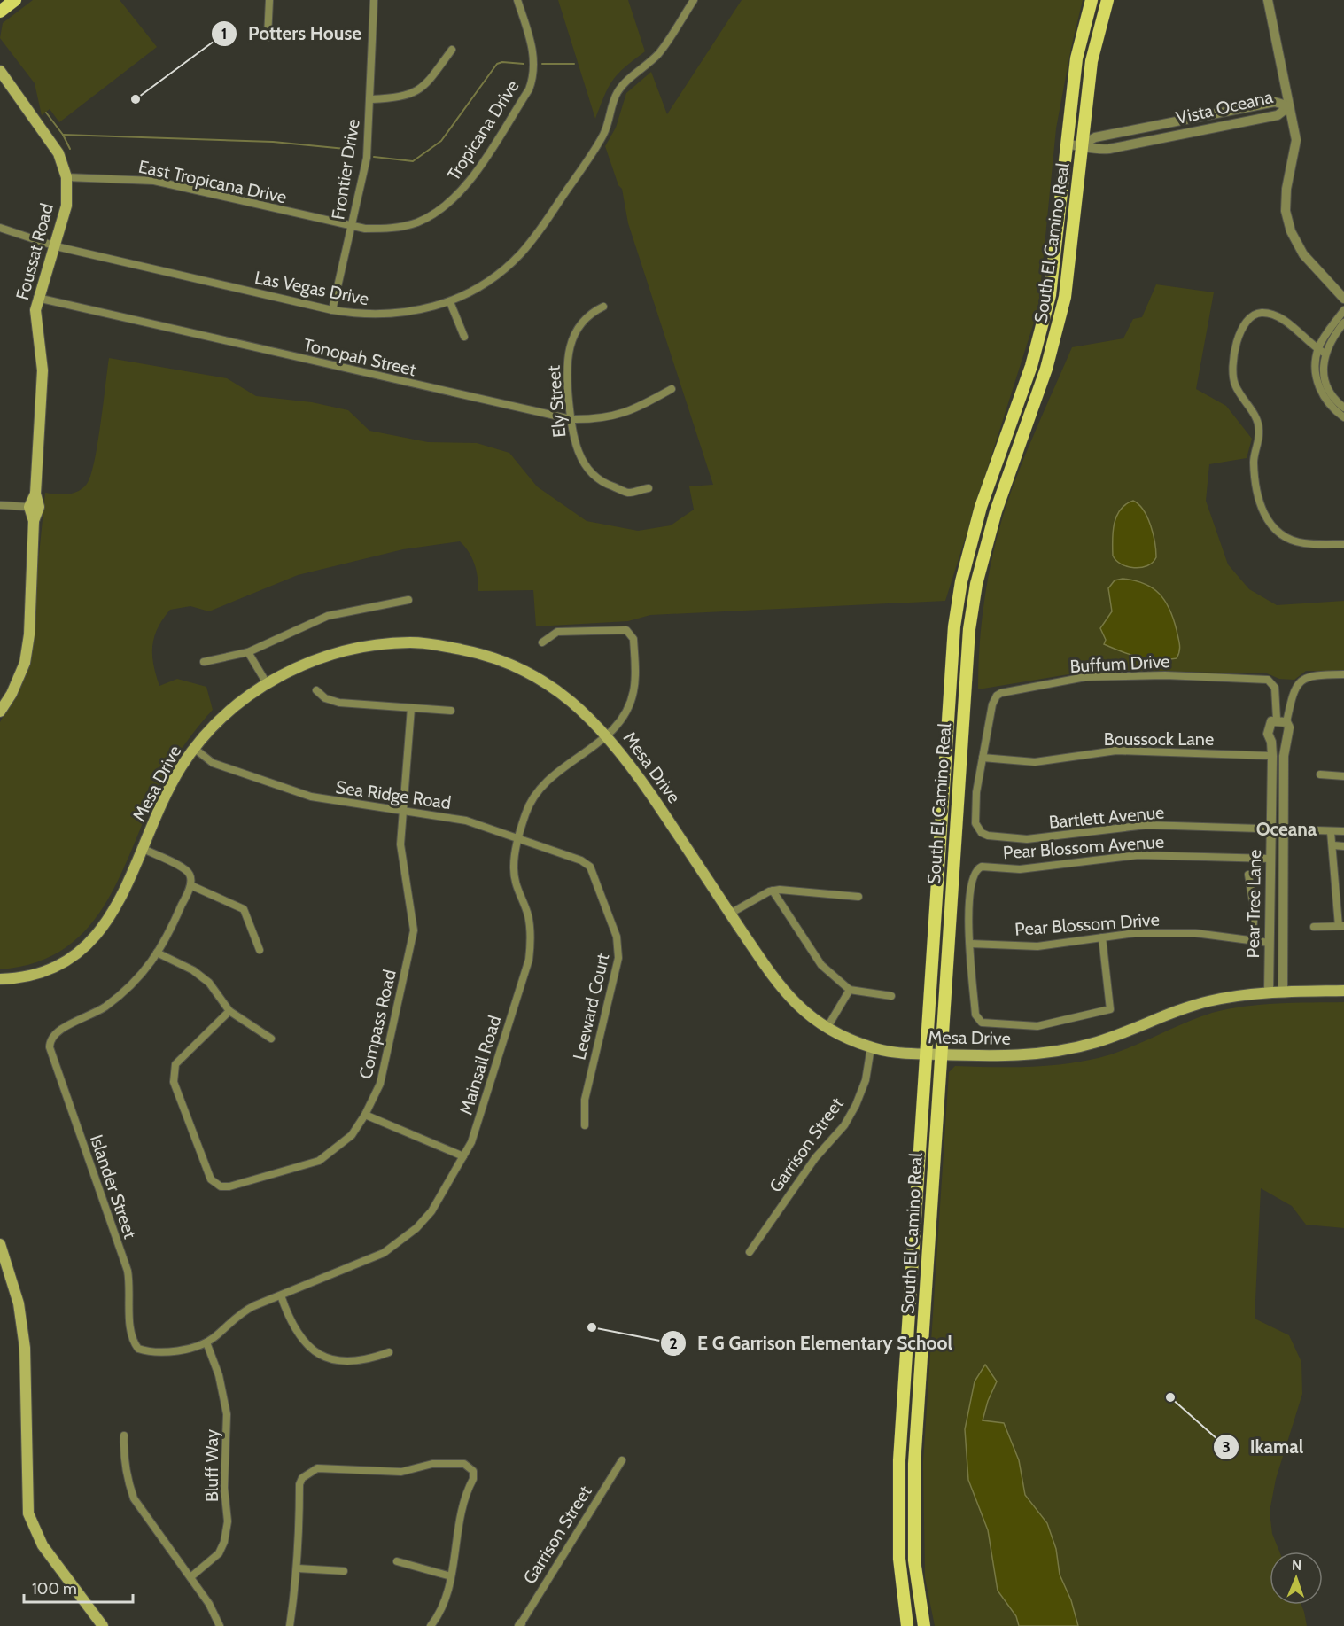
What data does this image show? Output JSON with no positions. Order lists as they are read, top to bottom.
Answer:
{
  "streets": {
    "main road": ["South El Camino Real", "Foussat Road", "Mesa Drive"],
    "street": [
      "Vista Oceana",
      "Tropicana Drive",
      "Frontier Drive",
      "East Tropicana Drive",
      "Las Vegas Drive",
      "Tonopah Street",
      "Ely Street",
      "Buffum Drive",
      "Boussock Lane",
      "Sea Ridge Road",
      "Bartlett Avenue",
      "Pear Blossom Avenue",
      "Pear Tree Lane",
      "Pear Blossom Drive",
      "Leeward Court",
      "Compass Road",
      "Mainsail Road",
      "Garrison Street",
      "Islander Street",
      "Bluff Way"
    ]
  },
  "crossings": [
    ["Vista Oceana", "South El Camino Real"],
    ["Tropicana Drive", "Frontier Drive"],
    ["Tropicana Drive", "East Tropicana Drive"],
    ["Frontier Drive", "East Tropicana Drive"],
    ["Frontier Drive", "Las Vegas Drive"],
    ["East Tropicana Drive", "Foussat Road"],
    ["South El Camino Real", "Mesa Drive"],
    ["Foussat Road", "Las Vegas Drive"],
    ["Foussat Road", "Tonopah Street"],
    ["Tonopah Street", "Ely Street"],
    ["Buffum Drive", "Boussock Lane"],
    ["Buffum Drive", "Bartlett Avenue"],
    ["Buffum Drive", "Pear Tree Lane"],
    ["Boussock Lane", "Bartlett Avenue"],
    ["Boussock Lane", "Pear Tree Lane"],
    ["Mesa Drive", "Sea Ridge Road"],
    ["Mesa Drive", "Pear Tree Lane"],
    ["Mesa Drive", "Mainsail Road"],
    ["Mesa Drive", "Garrison Street"],
    ["Sea Ridge Road", "Leeward Court"],
    ["Sea Ridge Road", "Compass Road"],
    ["Sea Ridge Road", "Mainsail Road"],
    ["Bartlett Avenue", "Pear Tree Lane"],
    ["Pear Blossom Avenue", "Pear Tree Lane"],
    ["Pear Blossom Avenue", "Pear Blossom Drive"],
    ["Pear Tree Lane", "Pear Blossom Drive"],
    ["Mainsail Road", "Islander Street"],
    ["Mainsail Road", "Bluff Way"]
  ],
  "districts": ["Oceana"],
  "places": ["Potters House", "E G Garrison Elementary School", "Ikamal"],
  "scale_bar": "100 m",
  "north": "top"
}
